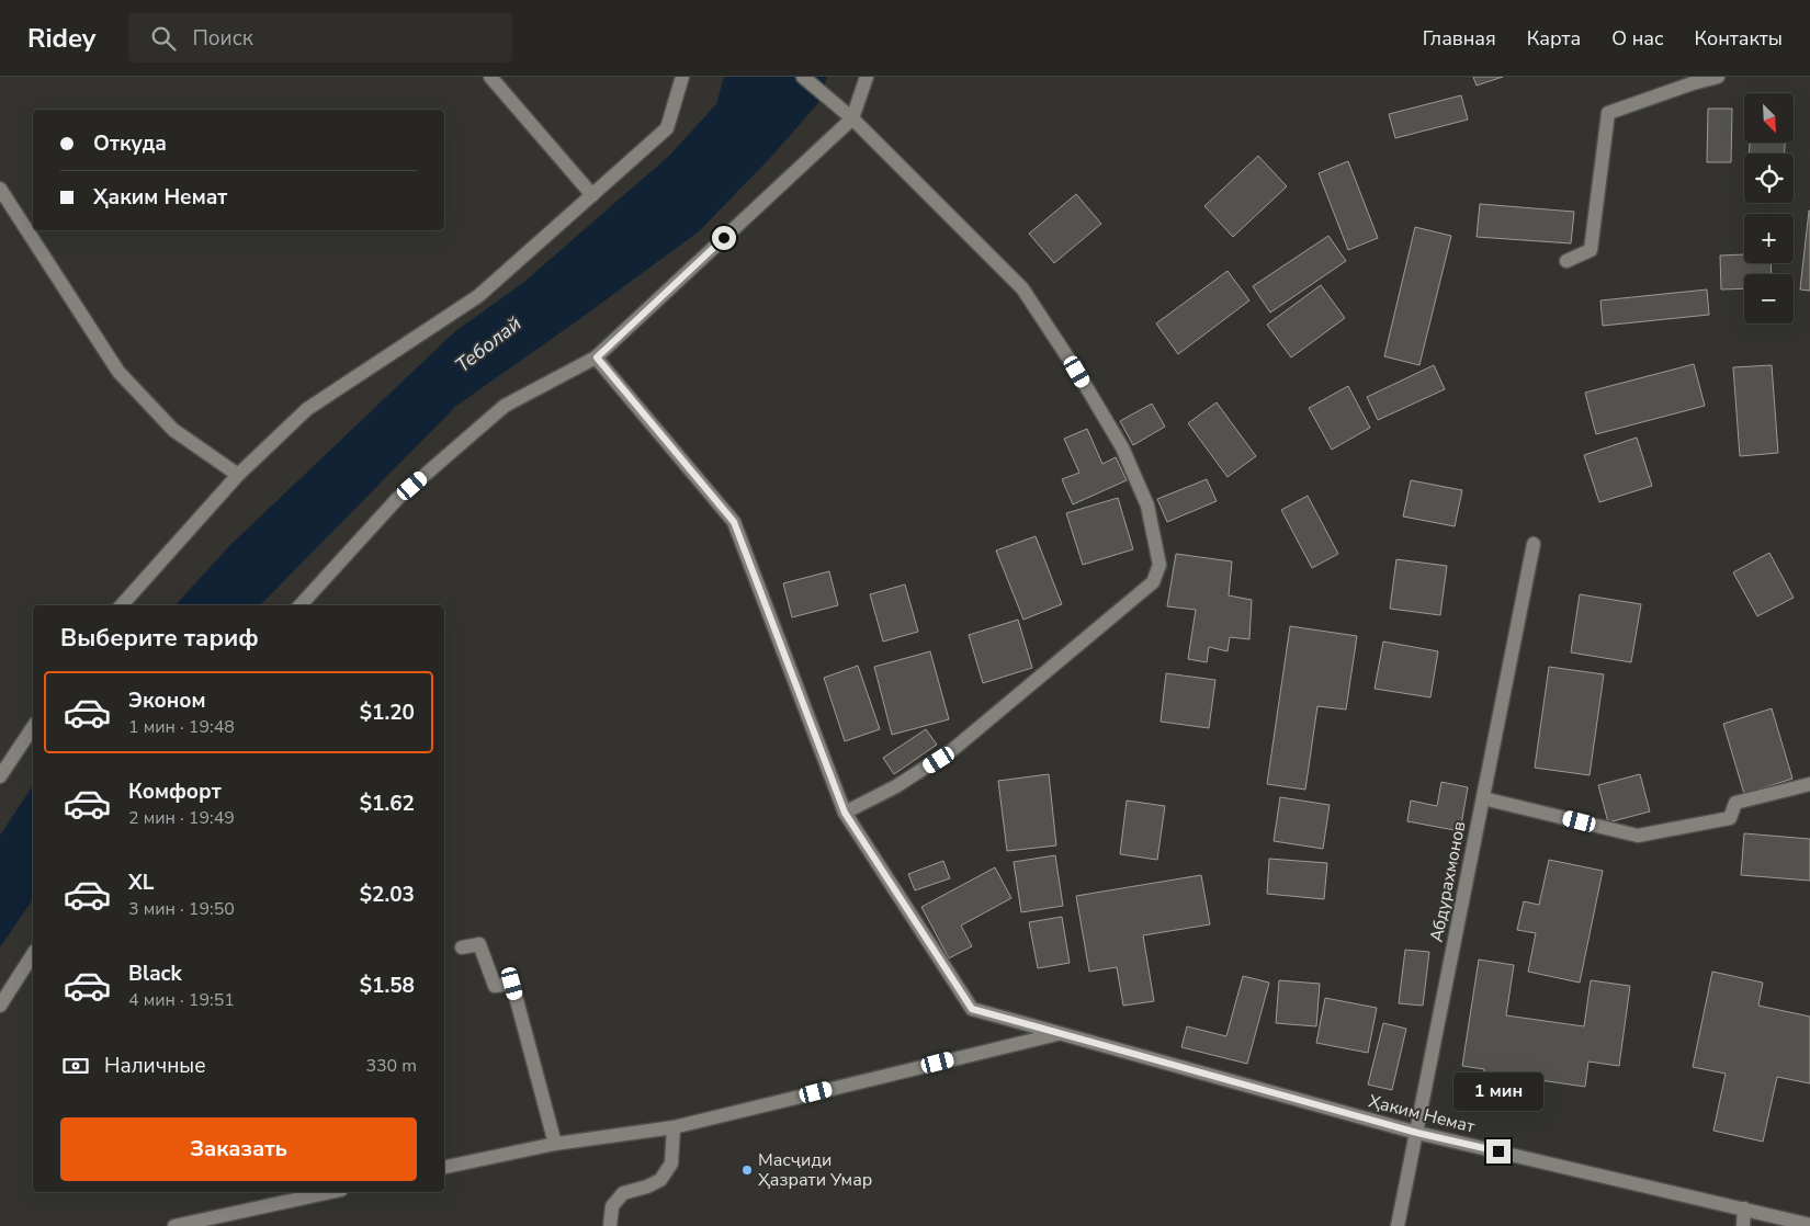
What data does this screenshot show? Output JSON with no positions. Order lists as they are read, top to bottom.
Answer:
{
  "streets": {
    "street": ["Абдурахмонов", "Ҳаким Немат"]
  },
  "crossings": [
    ["Абдурахмонов", "Ҳаким Немат"]
  ],
  "water": ["Теболай"],
  "places": ["Масҷиди Ҳазрати Умар"],
  "north": "bottom right",
  "page": {
    "header": "Ridey",
    "search": "Поиск",
    "nav": [
      "Главная",
      "Карта",
      "О нас",
      "Контакты"
    ],
    "map_buttons": ["+", "−"],
    "banner": ["Откуда", "Ҳаким Немат"],
    "heading": "Выберите тариф",
    "list": [
      {
        "name": "Эконом",
        "note": "1 мин · 19:48",
        "value": "$1.20"
      },
      {
        "name": "Комфорт",
        "note": "2 мин · 19:49",
        "value": "$1.62"
      },
      {
        "name": "XL",
        "note": "3 мин · 19:50",
        "value": "$2.03"
      },
      {
        "name": "Black",
        "note": "4 мин · 19:51",
        "value": "$1.58"
      }
    ],
    "pay": ["Наличные", "330 m"],
    "bubble": "1 мин",
    "buttons": "Заказать"
  }
}
